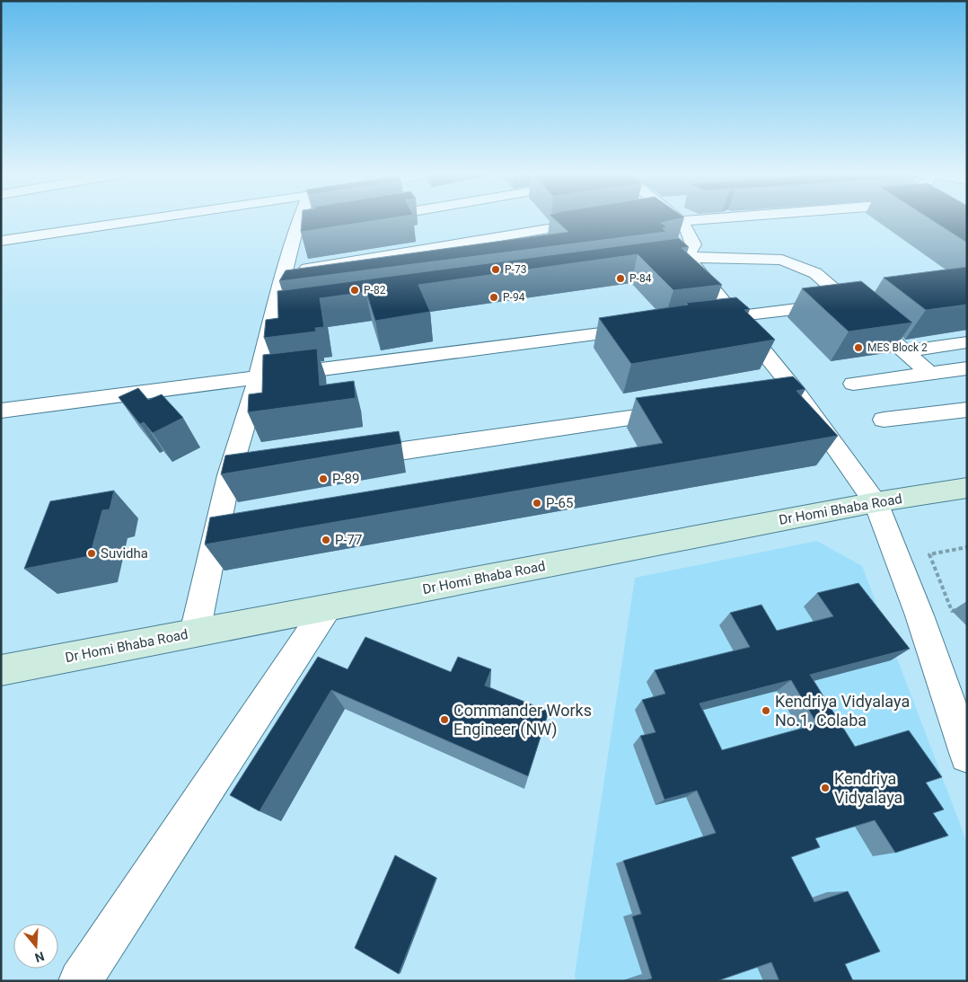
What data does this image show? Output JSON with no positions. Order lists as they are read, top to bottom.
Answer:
{
  "streets": {
    "street": ["Dr Homi Bhaba Road"]
  },
  "places": [
    "P-73",
    "P-84",
    "P-82",
    "P-94",
    "MES Block 2",
    "P-89",
    "P-65",
    "P-77",
    "Suvidha",
    "Kendriya Vidyalaya No.1, Colaba",
    "Commander Works Engineer (NW)",
    "Kendriya Vidyalaya"
  ],
  "north": "bottom"
}
